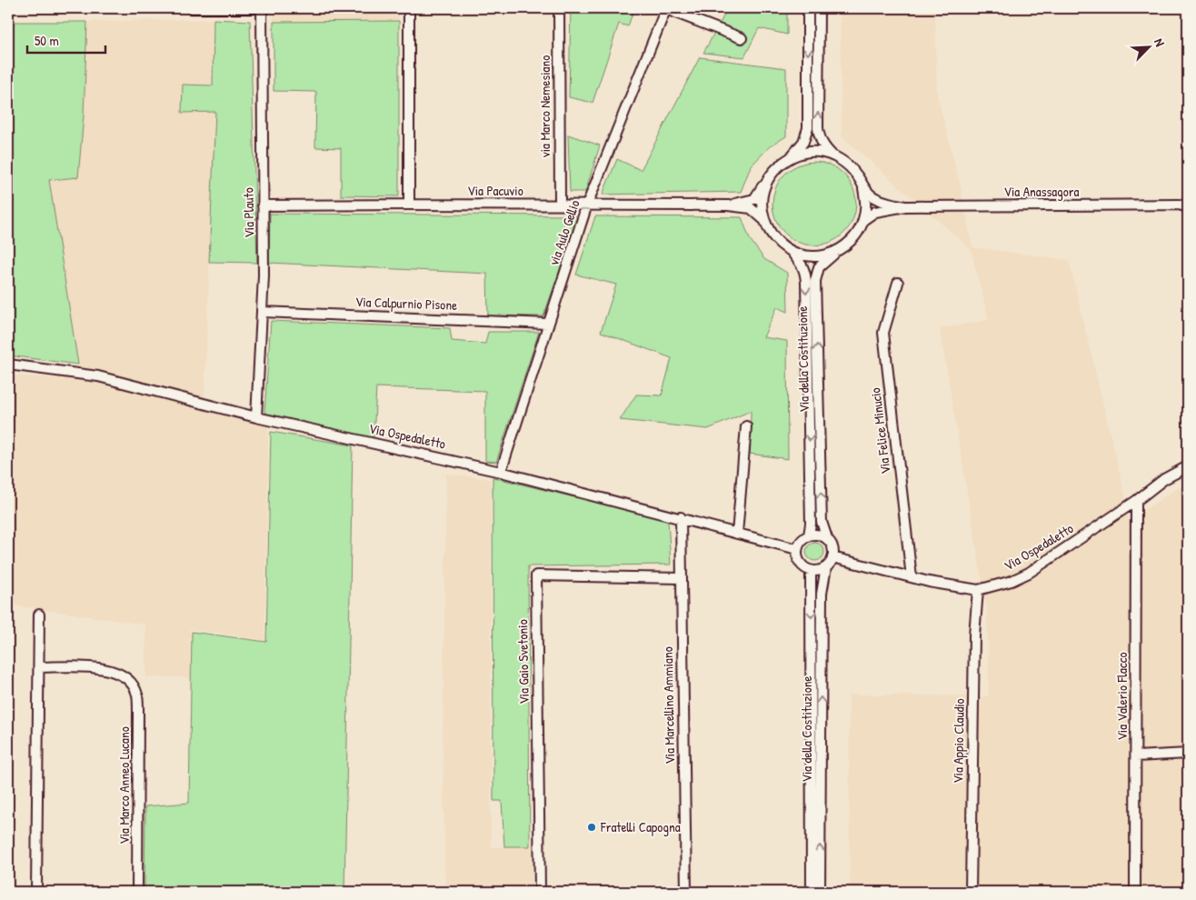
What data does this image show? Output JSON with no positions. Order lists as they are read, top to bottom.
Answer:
{
  "streets": {
    "street": [
      "via Marco Nemesiano",
      "Via Pacuvio",
      "Via Anassagora",
      "Via Plauto",
      "via Aulo Gellio",
      "Via Calpurnio Pisone",
      "Via della Costituzione",
      "Via Felice Minucio",
      "Via Ospedaletto",
      "Via Gaio Svetonio",
      "Via Valerio Flacco",
      "Via Marcellino Ammiano",
      "Via Appio Claudio",
      "Via Marco Anneo Lucano"
    ]
  },
  "crossings": [
    ["via Marco Nemesiano", "Via Pacuvio"],
    ["Via Pacuvio", "Via Anassagora"],
    ["Via Pacuvio", "Via Plauto"],
    ["Via Pacuvio", "via Aulo Gellio"],
    ["Via Pacuvio", "Via della Costituzione"],
    ["Via Anassagora", "Via della Costituzione"],
    ["Via Plauto", "Via Calpurnio Pisone"],
    ["Via Plauto", "Via Ospedaletto"],
    ["via Aulo Gellio", "Via Calpurnio Pisone"],
    ["via Aulo Gellio", "Via Ospedaletto"],
    ["Via della Costituzione", "Via Ospedaletto"],
    ["Via Felice Minucio", "Via Ospedaletto"],
    ["Via Ospedaletto", "Via Valerio Flacco"],
    ["Via Ospedaletto", "Via Marcellino Ammiano"],
    ["Via Ospedaletto", "Via Appio Claudio"],
    ["Via Gaio Svetonio", "Via Marcellino Ammiano"]
  ],
  "places": ["Fratelli Capogna"],
  "scale_bar": "50 m",
  "north": "top right"
}
